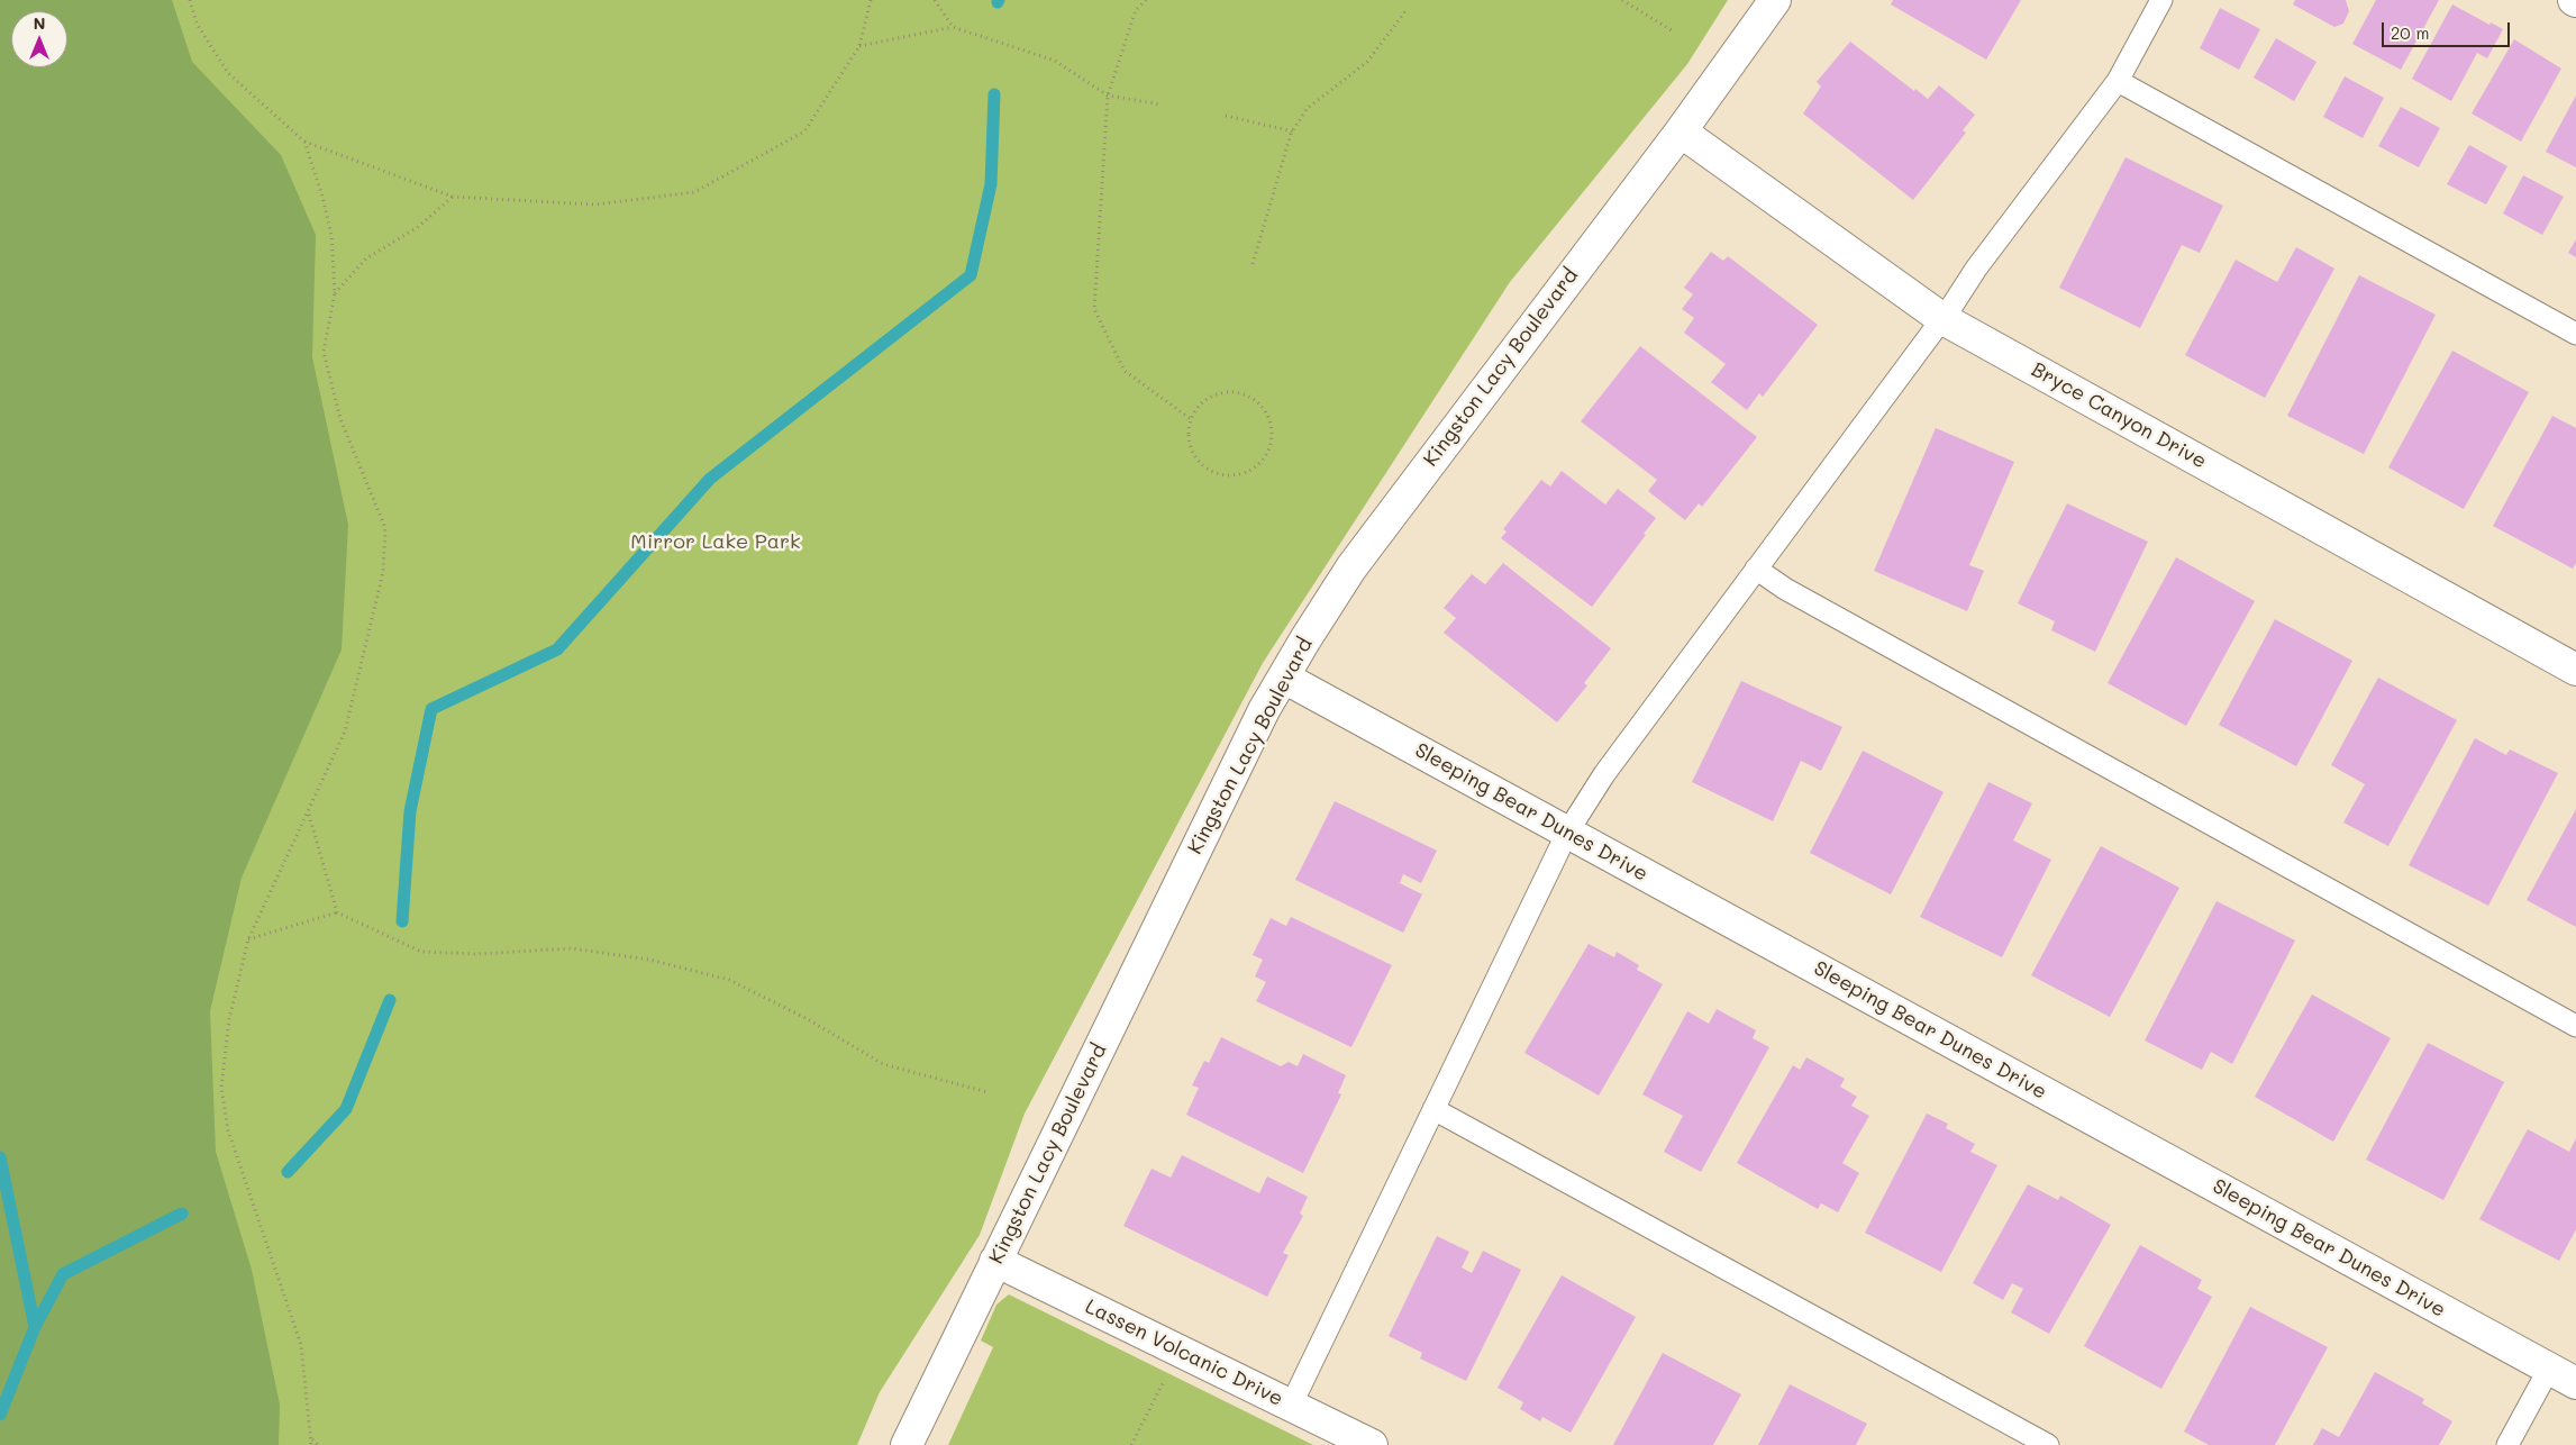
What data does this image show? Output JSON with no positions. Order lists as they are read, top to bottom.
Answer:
{
  "streets": {
    "street": [
      "Kingston Lacy Boulevard",
      "Bryce Canyon Drive",
      "Sleeping Bear Dunes Drive",
      "Lassen Volcanic Drive"
    ]
  },
  "crossings": [
    ["Kingston Lacy Boulevard", "Bryce Canyon Drive"],
    ["Kingston Lacy Boulevard", "Sleeping Bear Dunes Drive"],
    ["Kingston Lacy Boulevard", "Lassen Volcanic Drive"]
  ],
  "parks": ["Mirror Lake Park"],
  "scale_bar": "20 m",
  "north": "top"
}
